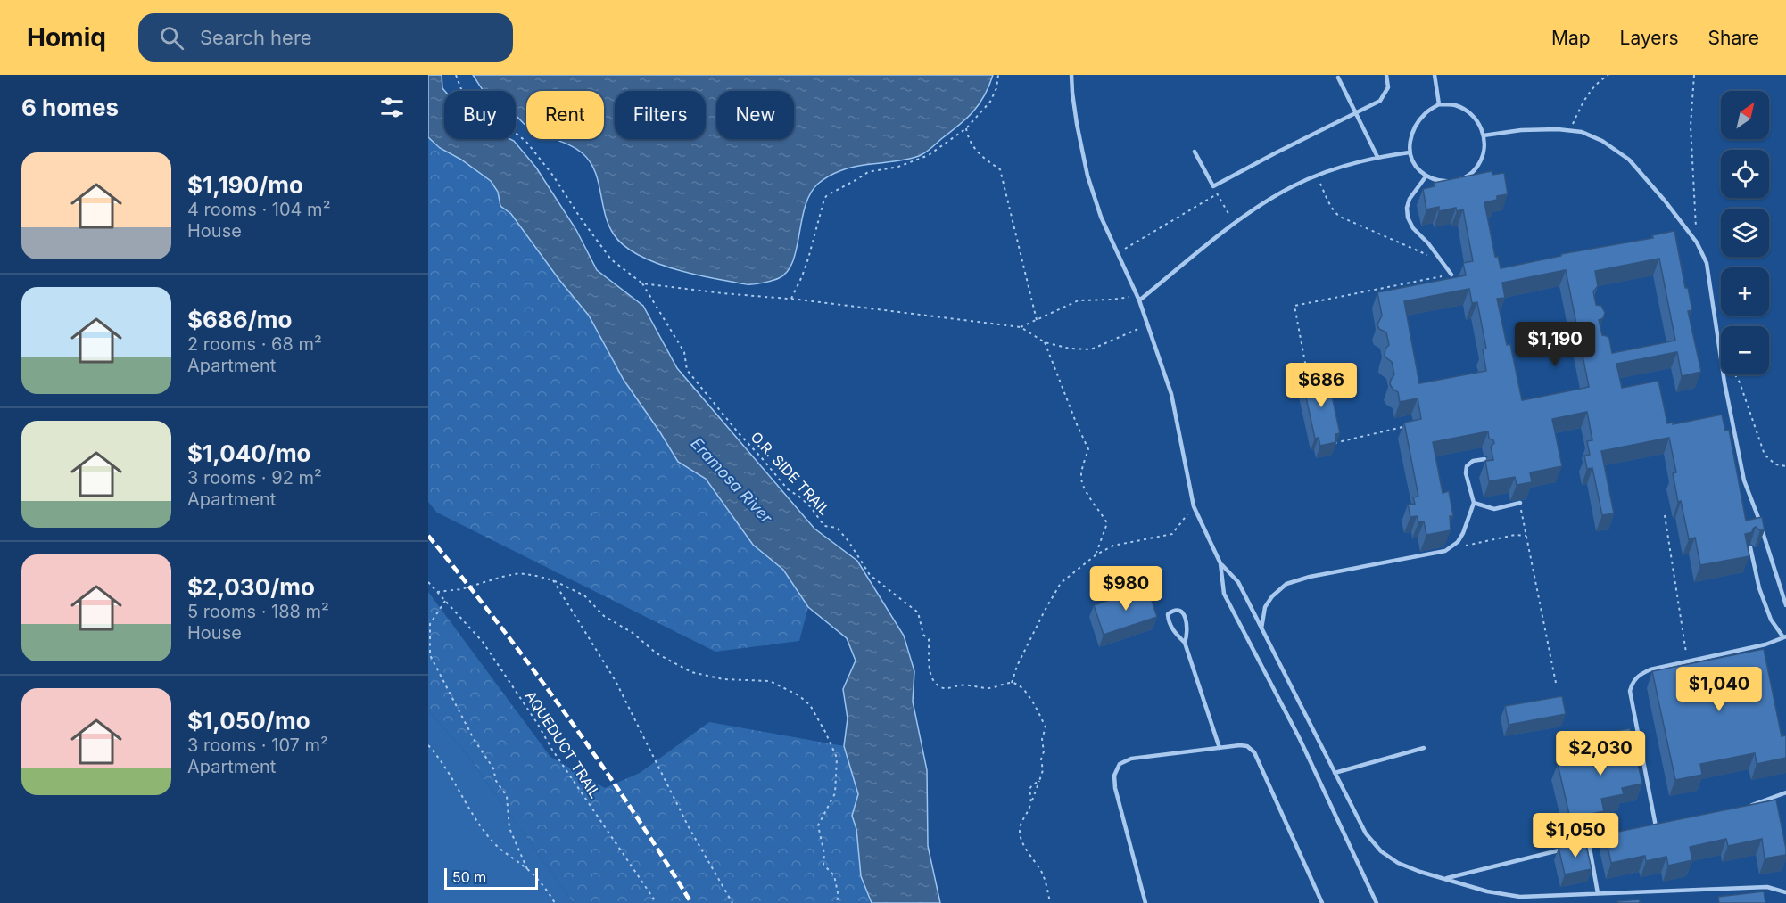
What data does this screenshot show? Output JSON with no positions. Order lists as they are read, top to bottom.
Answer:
{
  "streets": {
    "path": ["O.R. SIDE TRAIL", "AQUEDUCT TRAIL"]
  },
  "water": ["Eramosa River"],
  "scale_bar": "50 m",
  "north": "top right",
  "page": {
    "header": "Homiq",
    "search": "Search here",
    "nav": ["Map", "Layers", "Share"],
    "heading": "6 homes",
    "map_buttons": ["+", "−"],
    "chip": [
      "Buy",
      "Rent",
      "Filters",
      "New"
    ],
    "list": [
      {
        "name": "$1,190/mo",
        "note": "4 rooms · 104 m² · House"
      },
      {
        "name": "$686/mo",
        "note": "2 rooms · 68 m² · Apartment"
      },
      {
        "name": "$1,040/mo",
        "note": "3 rooms · 92 m² · Apartment"
      },
      {
        "name": "$2,030/mo",
        "note": "5 rooms · 188 m² · House"
      },
      {
        "name": "$1,050/mo",
        "note": "3 rooms · 107 m² · Apartment"
      }
    ],
    "price": [
      "$1,190",
      "$686",
      "$980",
      "$1,040",
      "$2,030",
      "$1,050"
    ],
    "scale": "50 m"
  }
}
